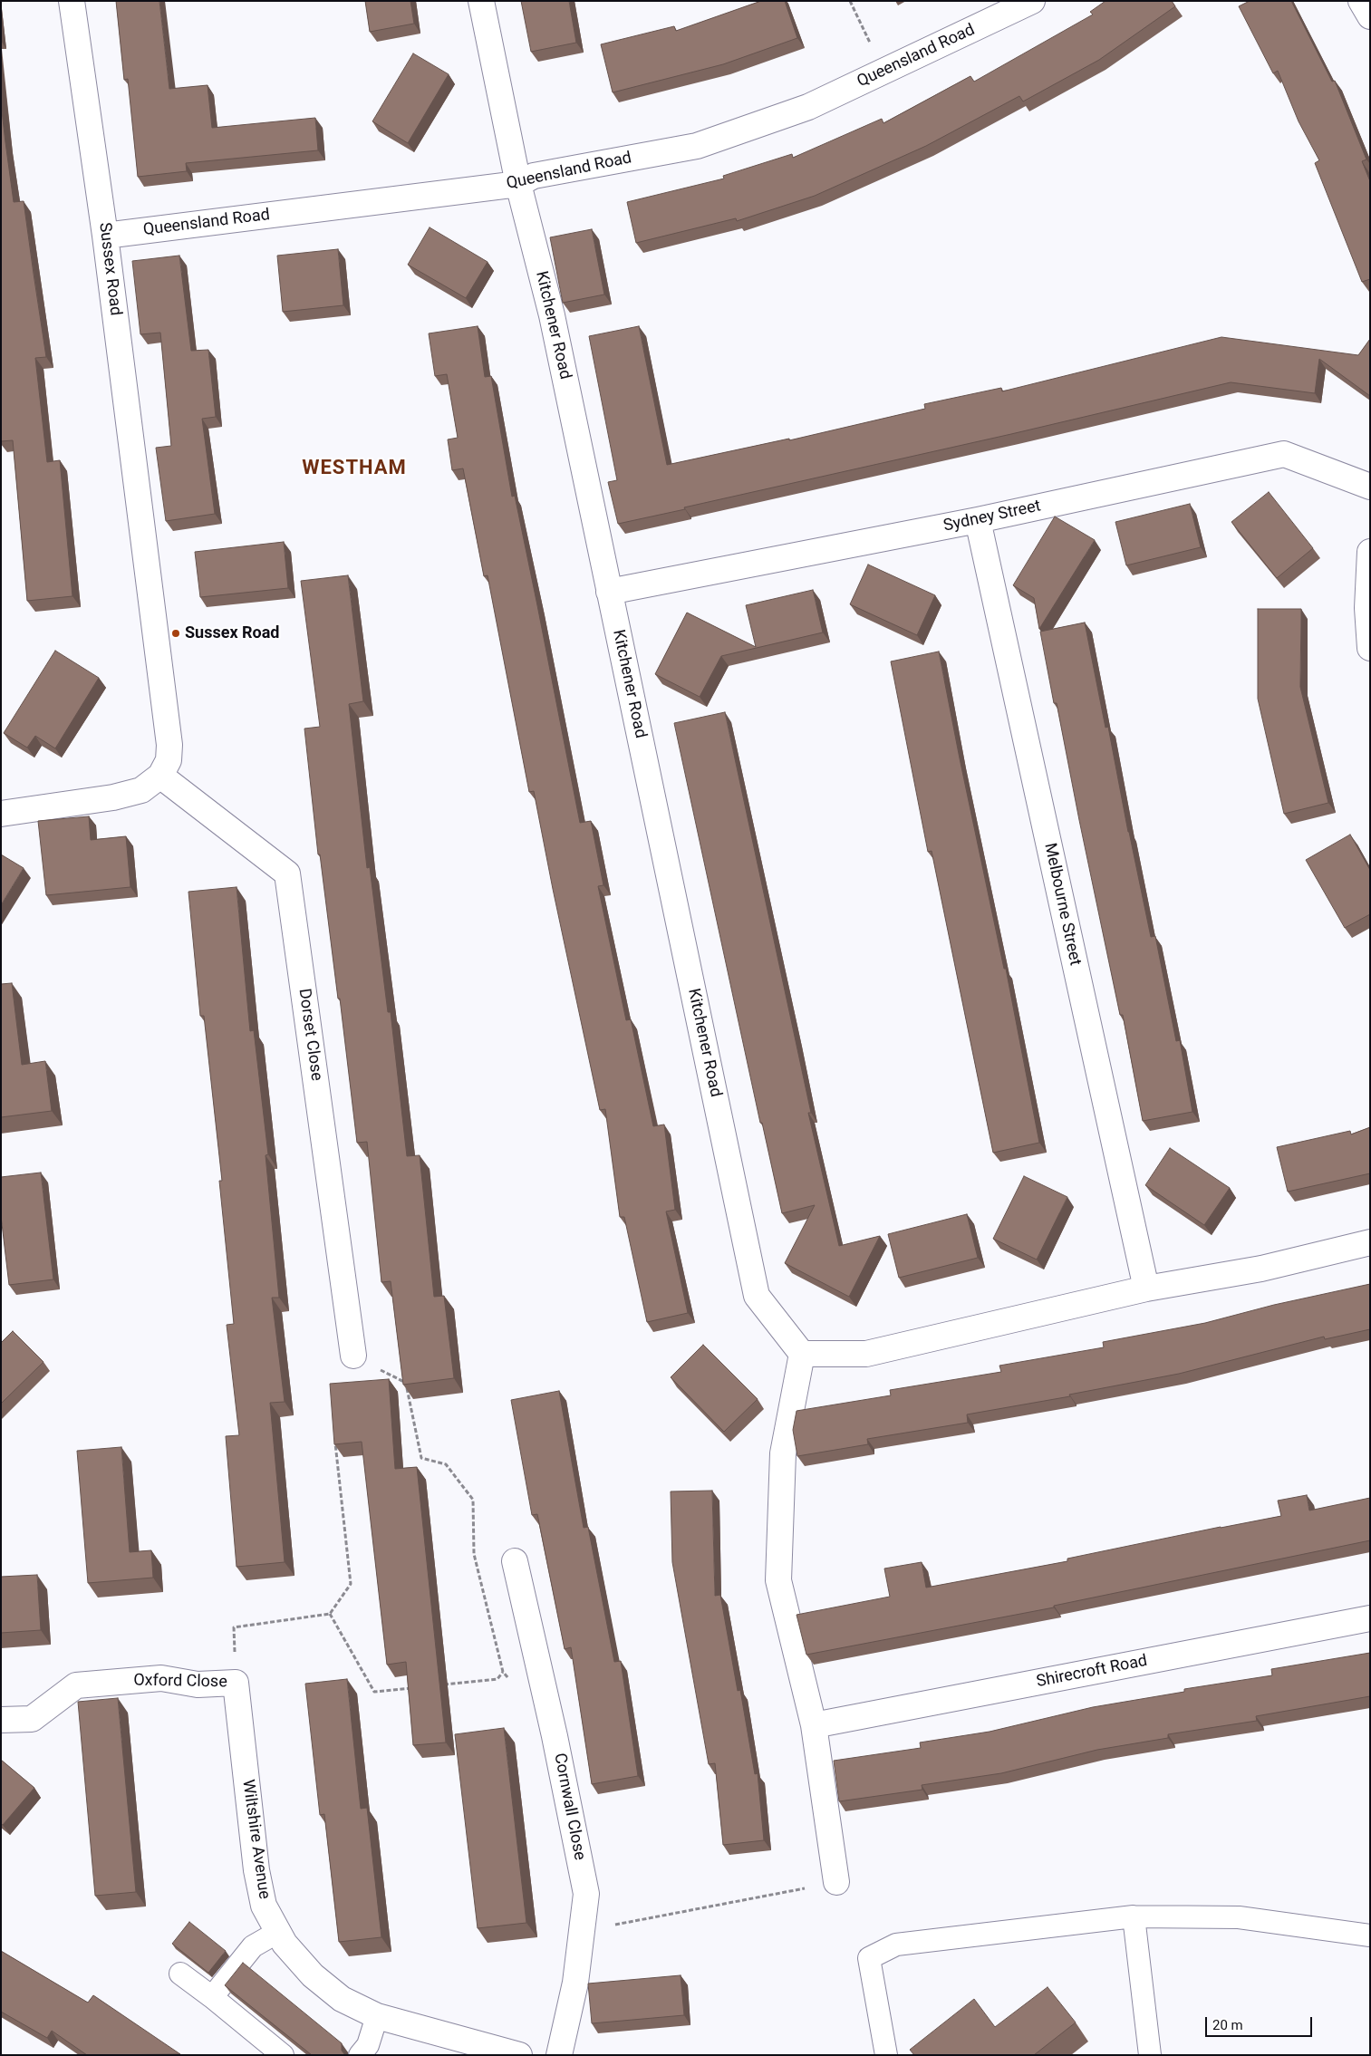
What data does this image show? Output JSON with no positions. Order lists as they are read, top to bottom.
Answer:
{
  "streets": {
    "street": [
      "Queensland Road",
      "Sussex Road",
      "Kitchener Road",
      "Sydney Street",
      "Melbourne Street",
      "Dorset Close",
      "Shirecroft Road",
      "Oxford Close",
      "Cornwall Close",
      "Wiltshire Avenue"
    ]
  },
  "crossings": [
    ["Queensland Road", "Sussex Road"],
    ["Queensland Road", "Kitchener Road"],
    ["Sussex Road", "Dorset Close"],
    ["Kitchener Road", "Sydney Street"],
    ["Sydney Street", "Melbourne Street"],
    ["Oxford Close", "Wiltshire Avenue"]
  ],
  "districts": ["WESTHAM"],
  "places": ["Sussex Road"],
  "scale_bar": "20 m"
}
